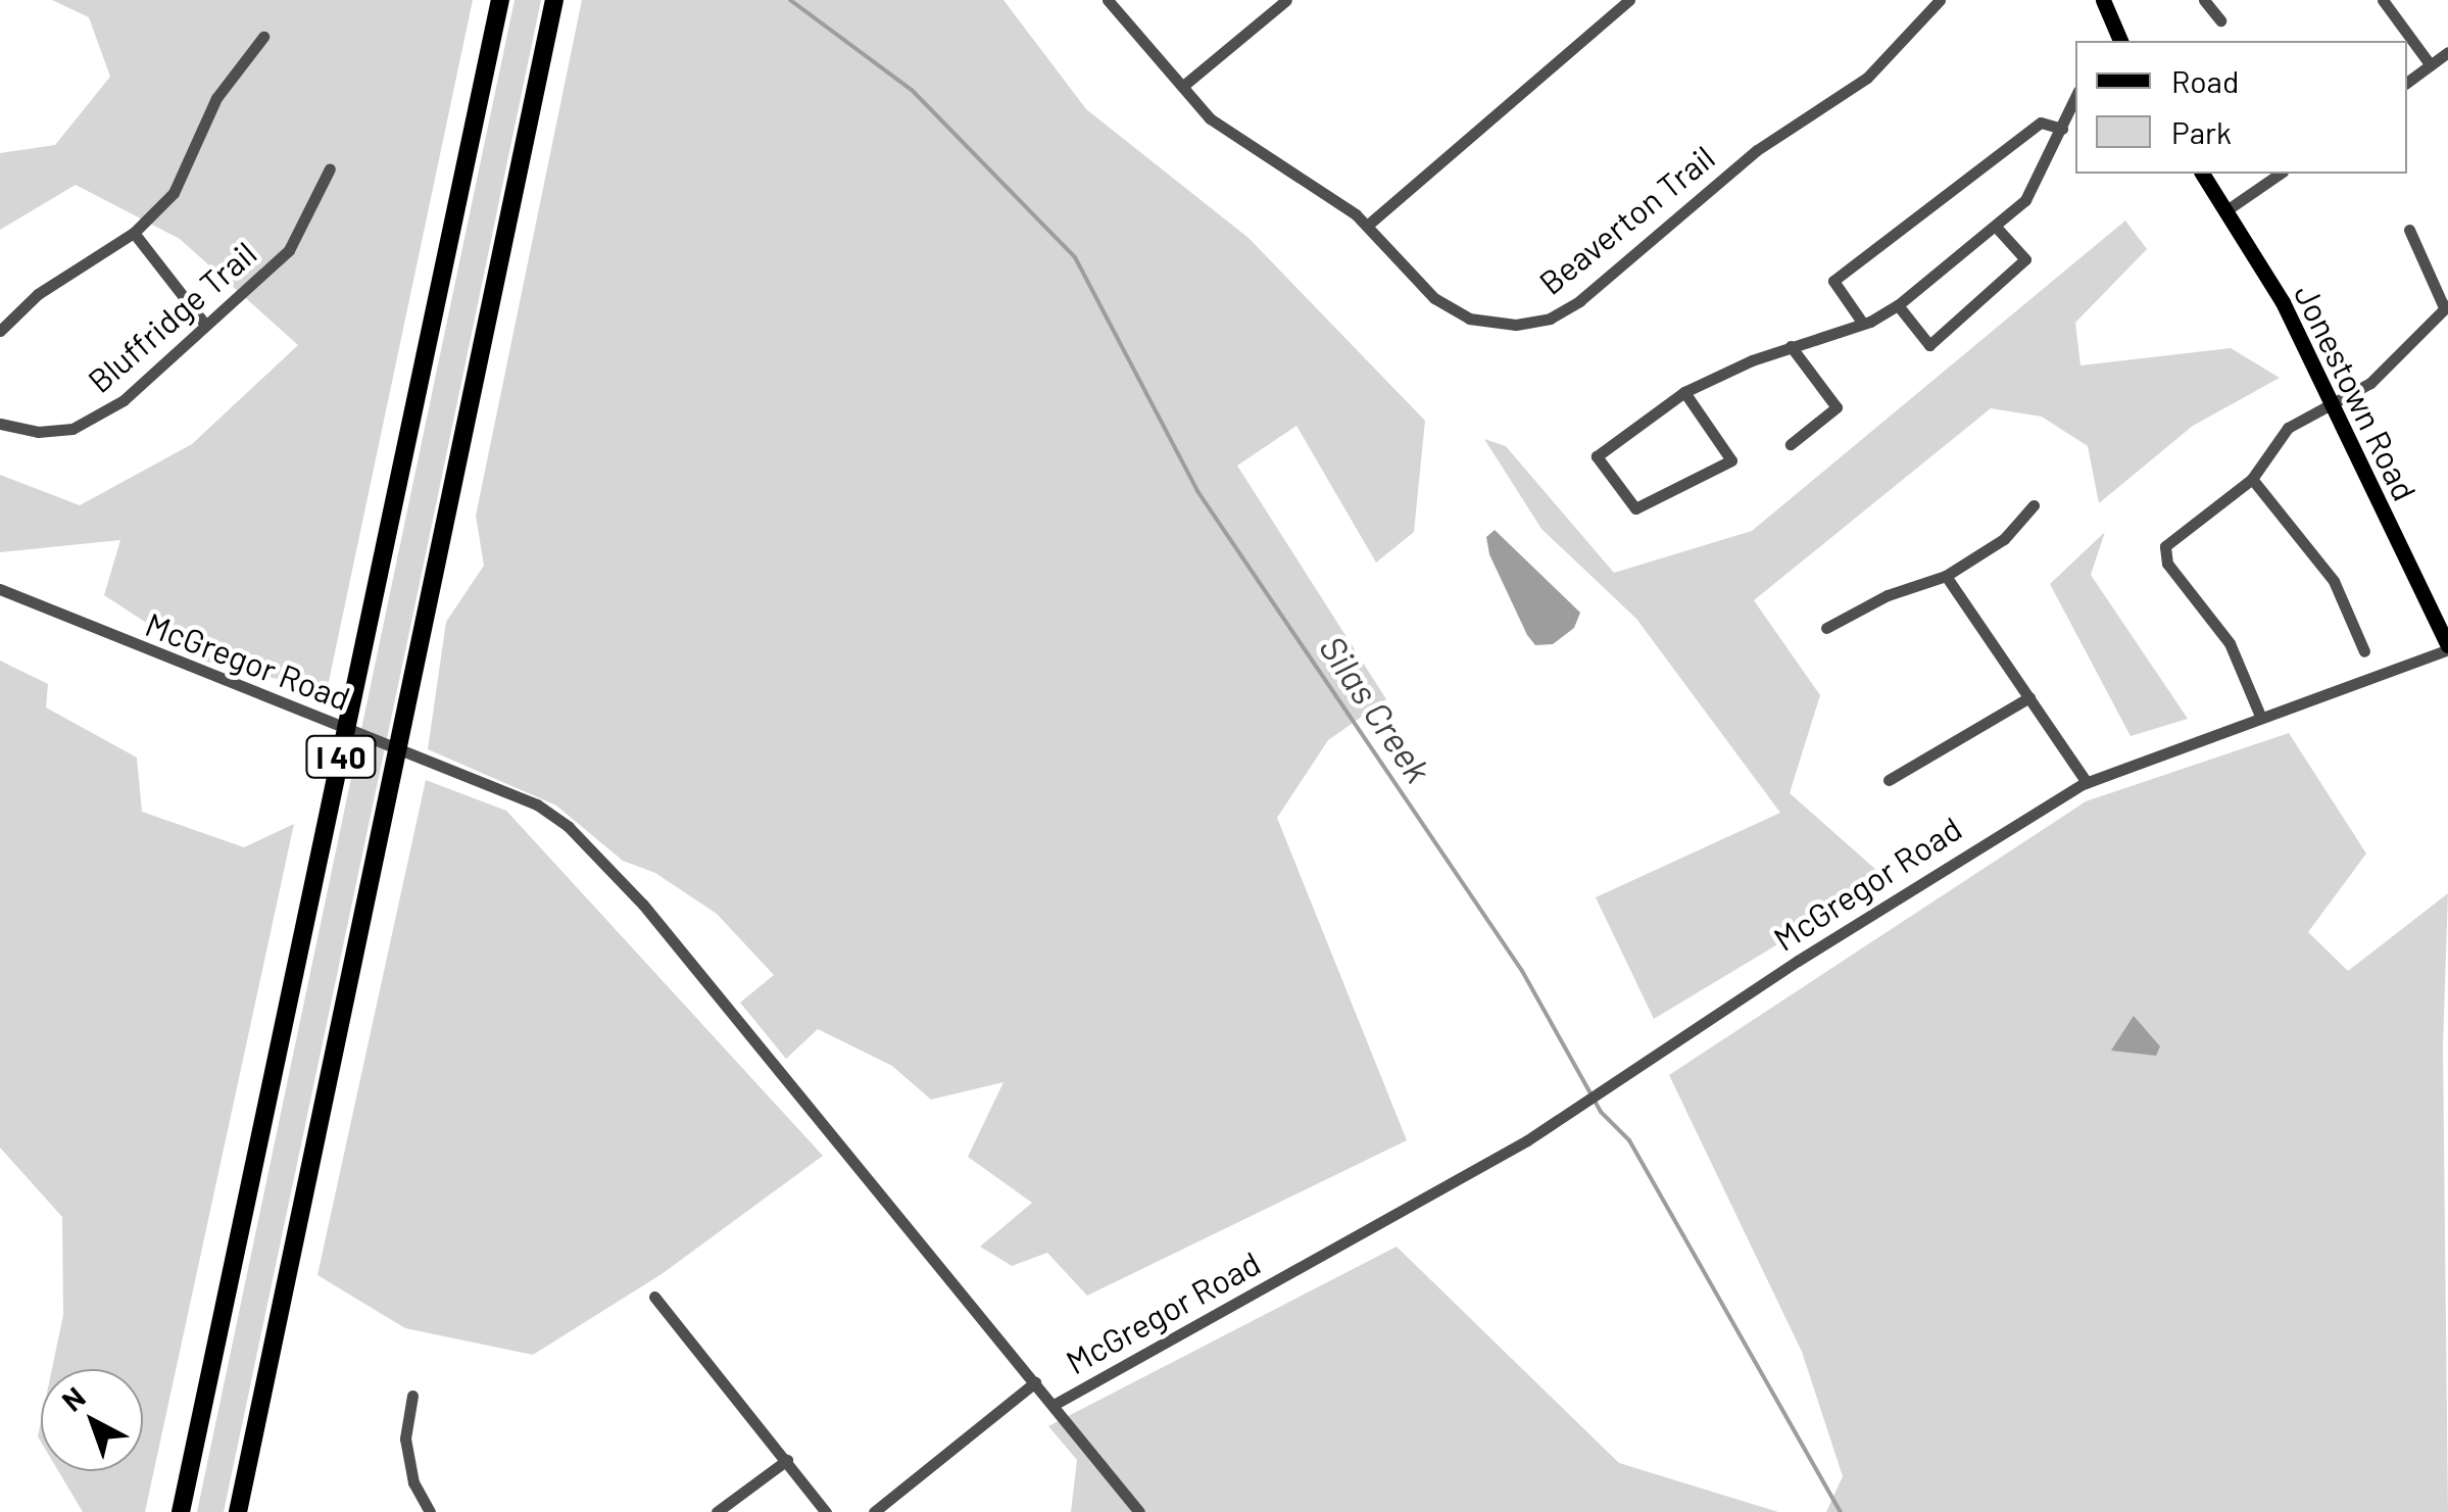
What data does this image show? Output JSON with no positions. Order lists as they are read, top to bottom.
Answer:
{
  "streets": {
    "highway": ["I 40"],
    "main road": ["Jonestown Road"],
    "street": ["Beaverton Trail", "Bluffridge Trail", "McGregor Road"]
  },
  "crossings": [
    ["Jonestown Road", "McGregor Road"]
  ],
  "water": ["Silas Creek"],
  "legend": ["Road", "Park"],
  "north": "top left"
}
